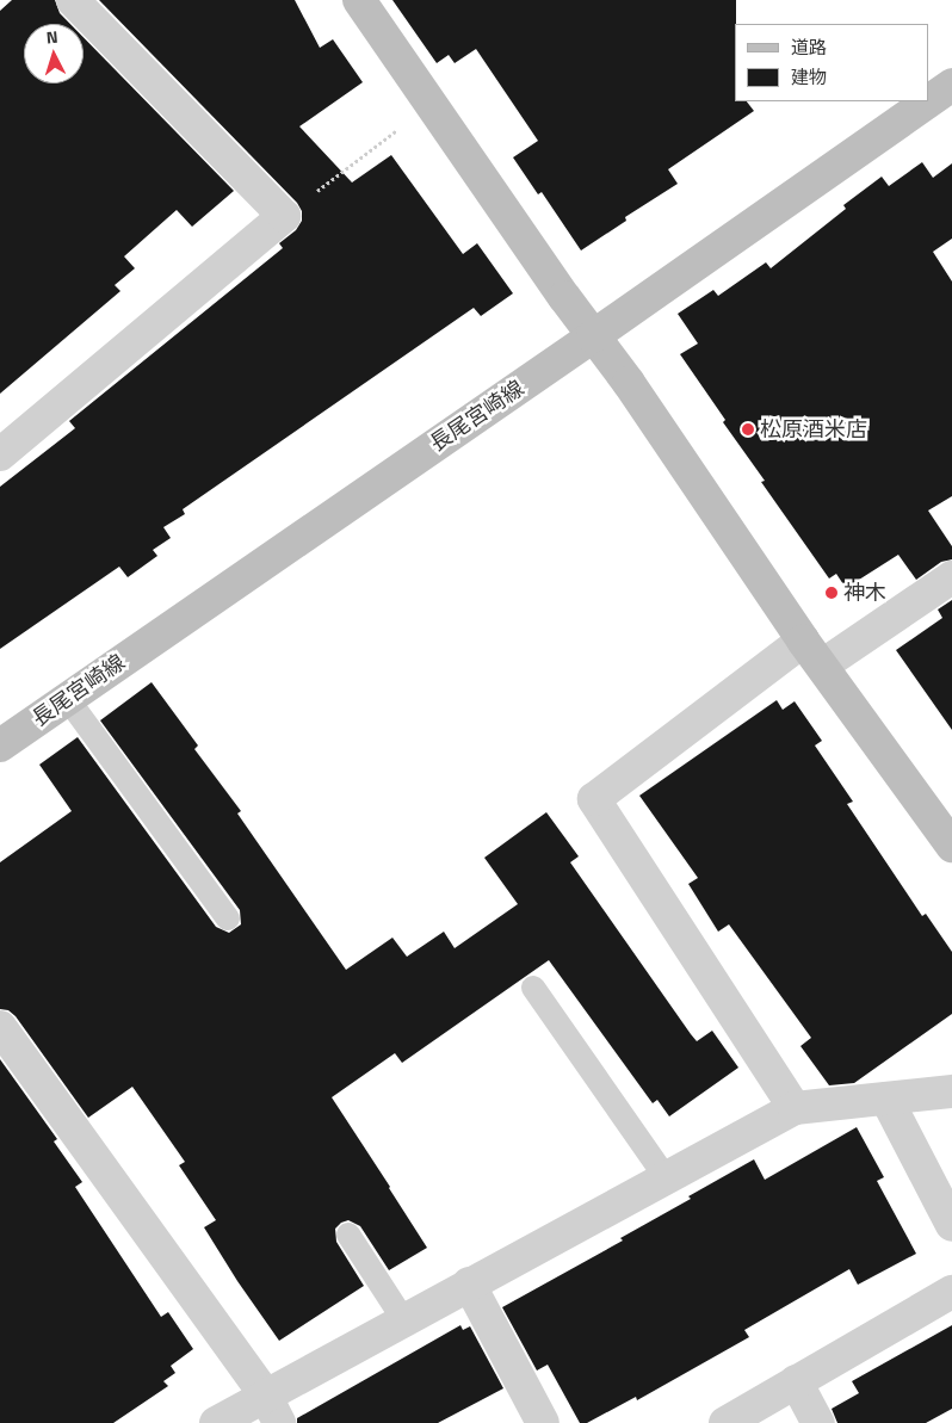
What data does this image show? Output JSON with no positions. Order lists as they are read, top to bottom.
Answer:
{
  "streets": {
    "street": ["長尾宮崎線"]
  },
  "places": ["松原酒米店", "神木"],
  "legend": ["道路", "建物"],
  "north": "top"
}
